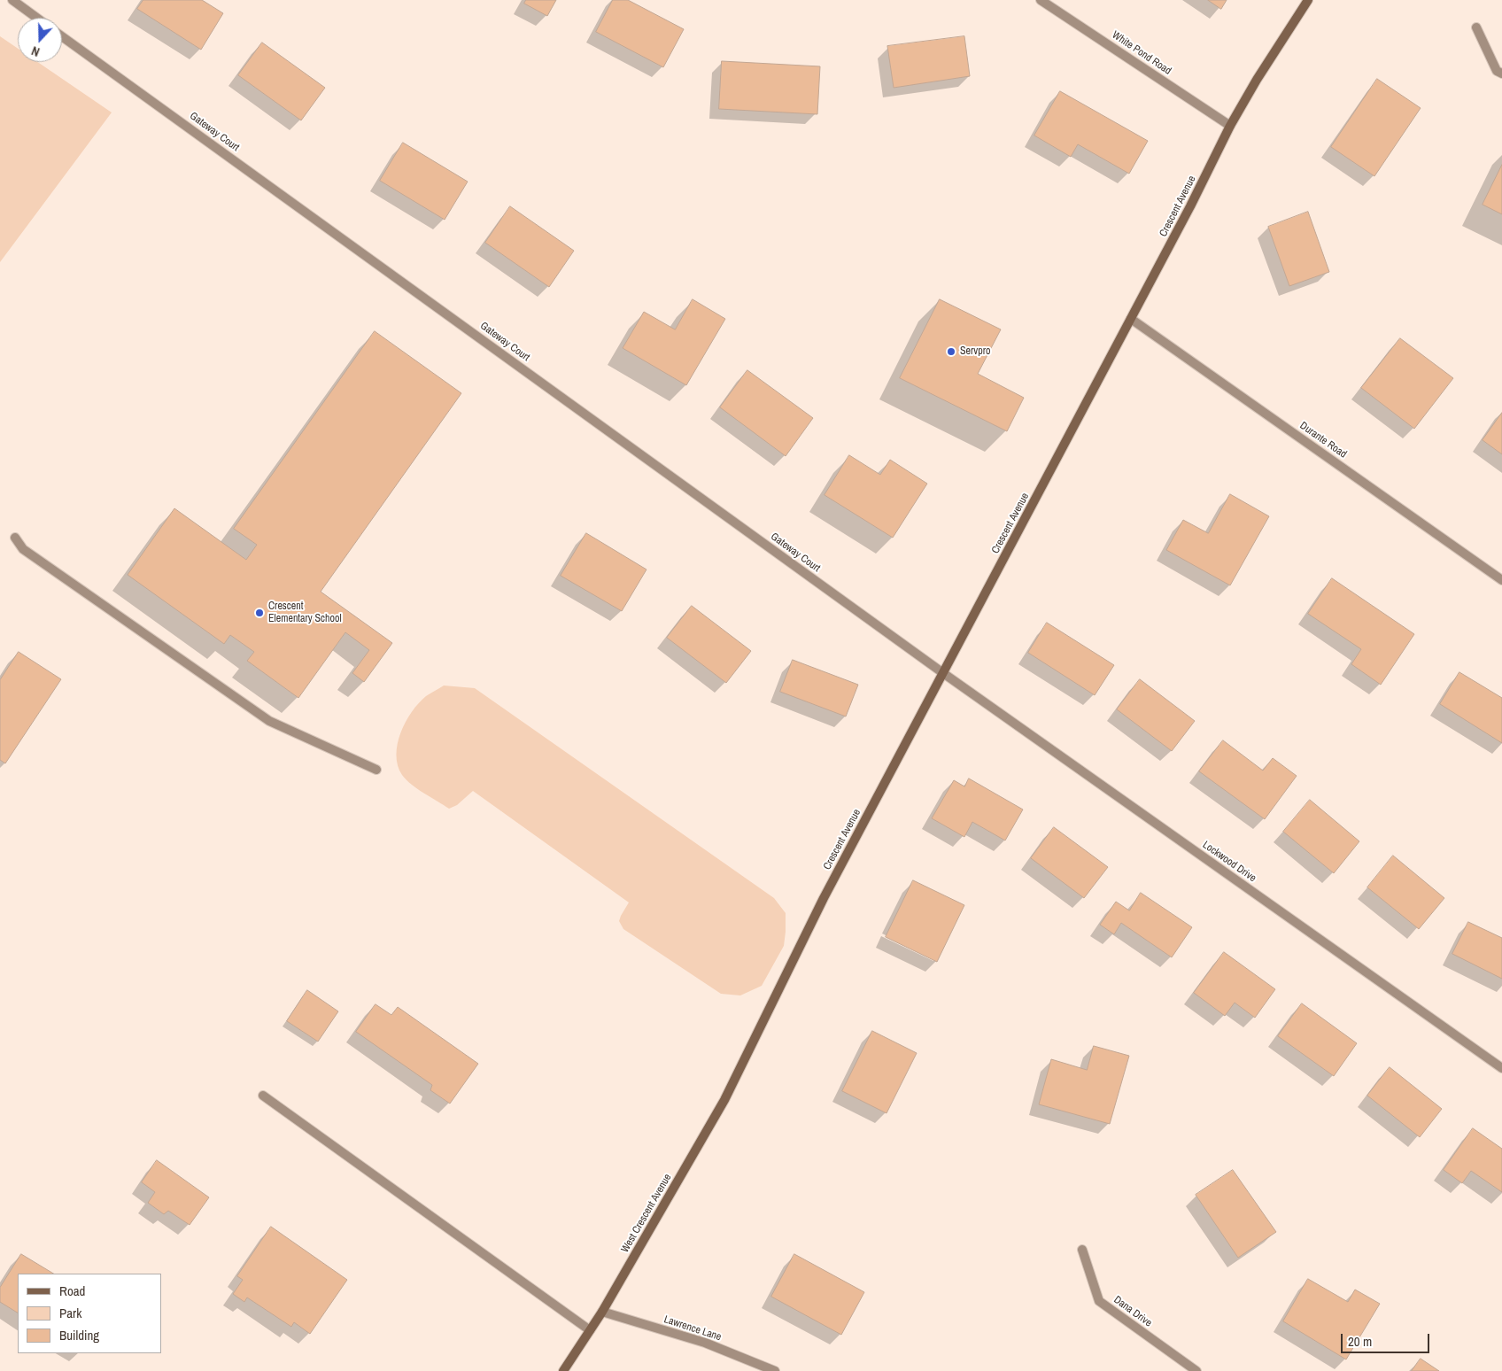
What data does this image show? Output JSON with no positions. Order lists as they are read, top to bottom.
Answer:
{
  "streets": {
    "main road": ["Crescent Avenue", "West Crescent Avenue"],
    "street": [
      "White Pond Road",
      "Gateway Court",
      "Durante Road",
      "Lockwood Drive",
      "Dana Drive",
      "Lawrence Lane"
    ]
  },
  "crossings": [
    ["White Pond Road", "Crescent Avenue"],
    ["Gateway Court", "Crescent Avenue"],
    ["Gateway Court", "Lockwood Drive"],
    ["Crescent Avenue", "Durante Road"],
    ["Crescent Avenue", "Lockwood Drive"],
    ["Crescent Avenue", "West Crescent Avenue"],
    ["West Crescent Avenue", "Lawrence Lane"]
  ],
  "places": ["Servpro", "Crescent Elementary School"],
  "legend": ["Road", "Park", "Building"],
  "scale_bar": "20 m",
  "north": "bottom"
}
